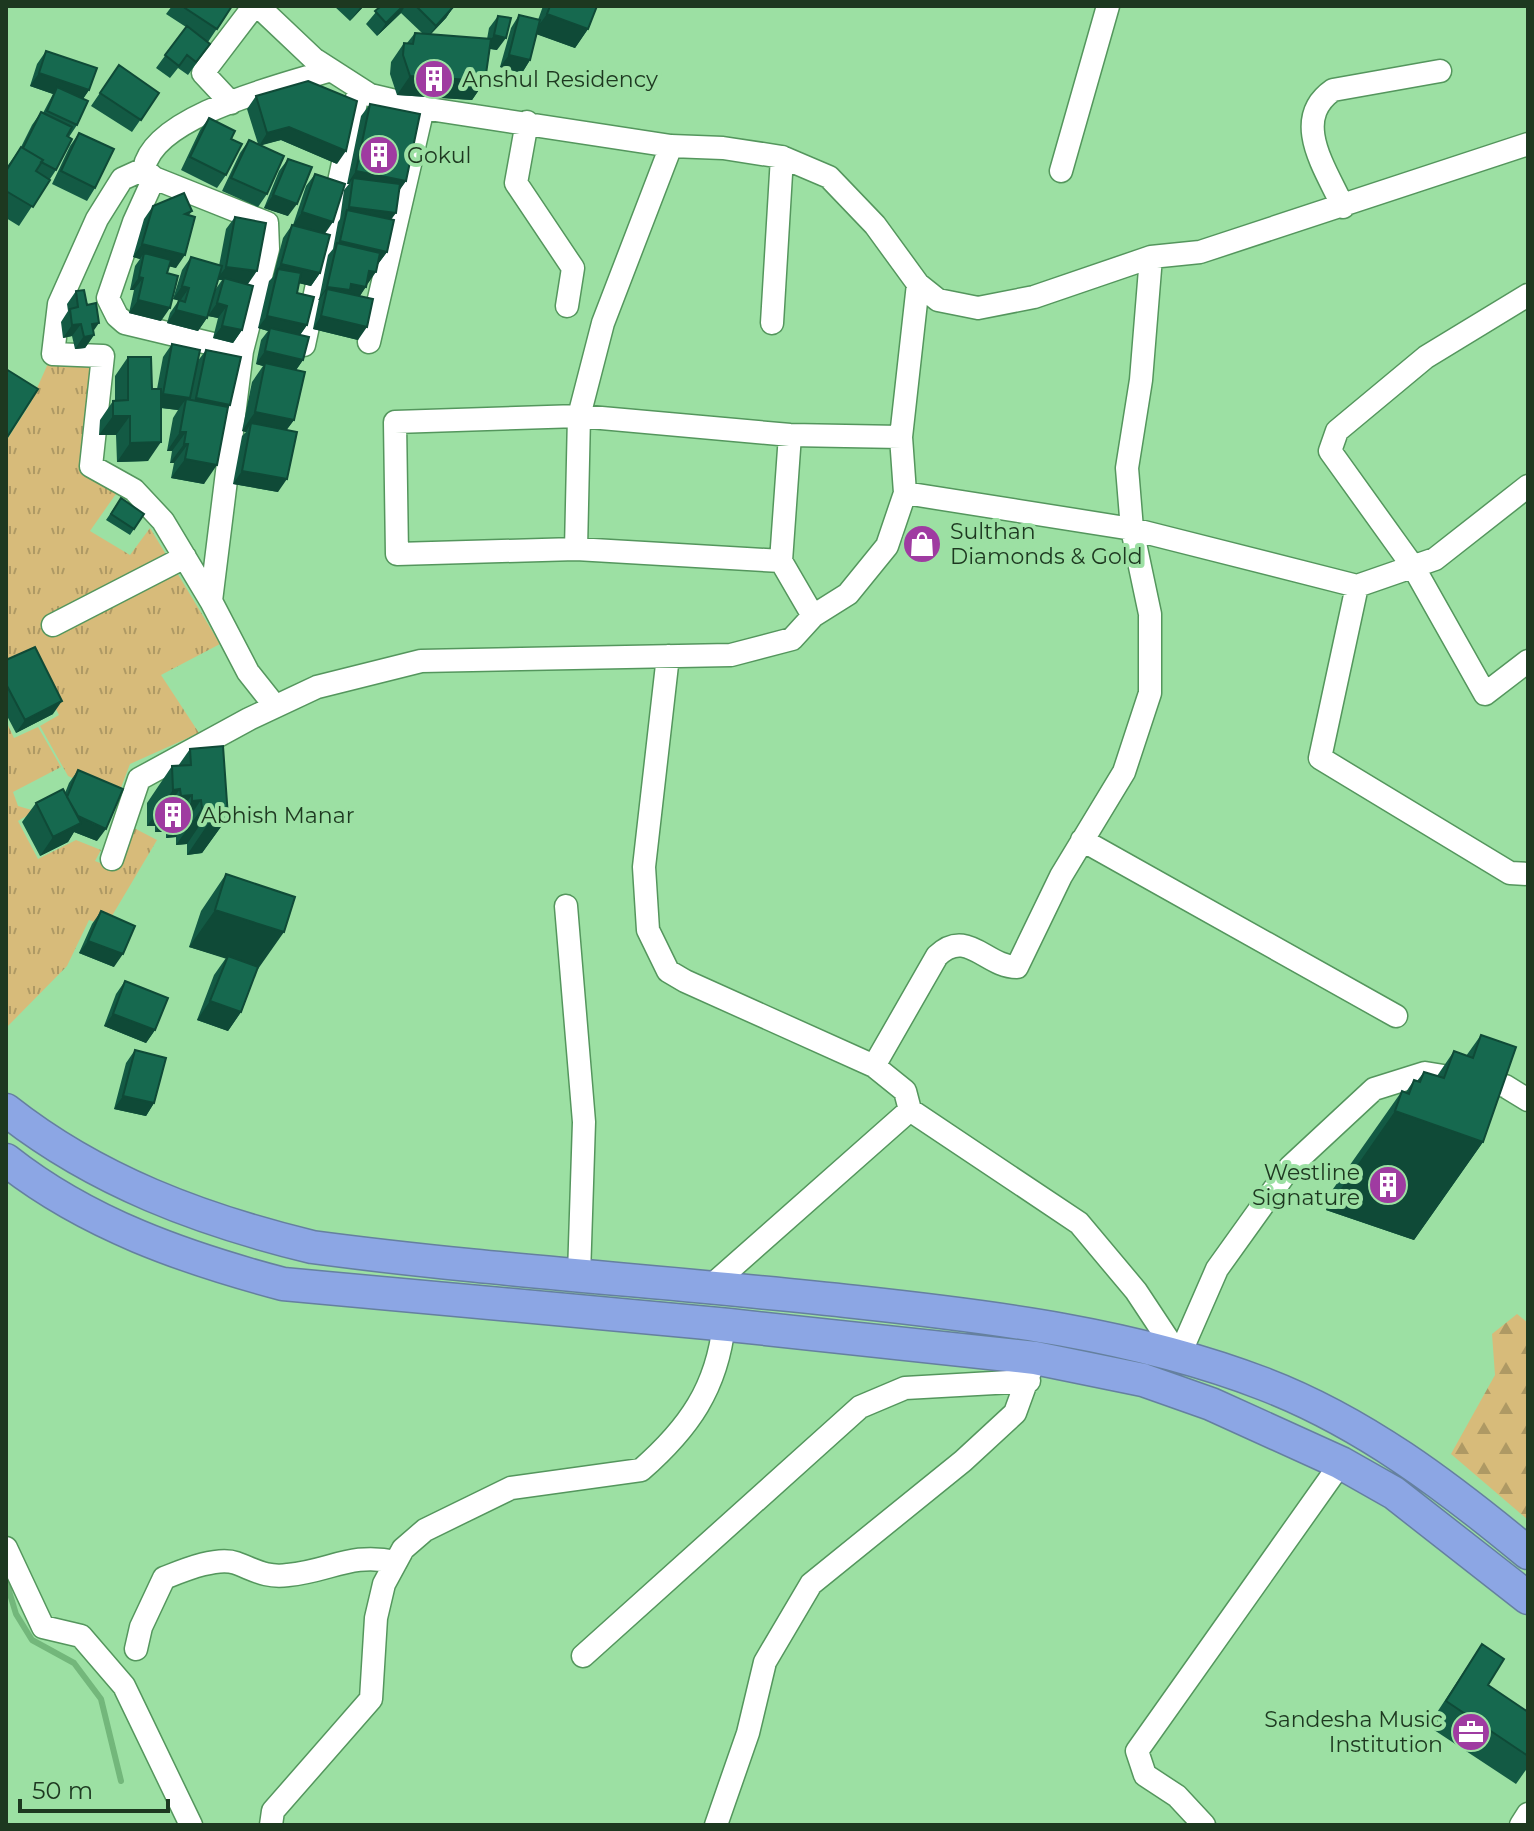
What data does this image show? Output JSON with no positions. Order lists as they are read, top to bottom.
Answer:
{
  "places": {
    "building": [
      "Anshul Residency",
      "Gokul",
      "Abhish Manar",
      "Westline Signature"
    ],
    "shop": ["Sulthan Diamonds & Gold"],
    "office": ["Sandesha Music Institution"]
  },
  "scale_bar": "50 m"
}
